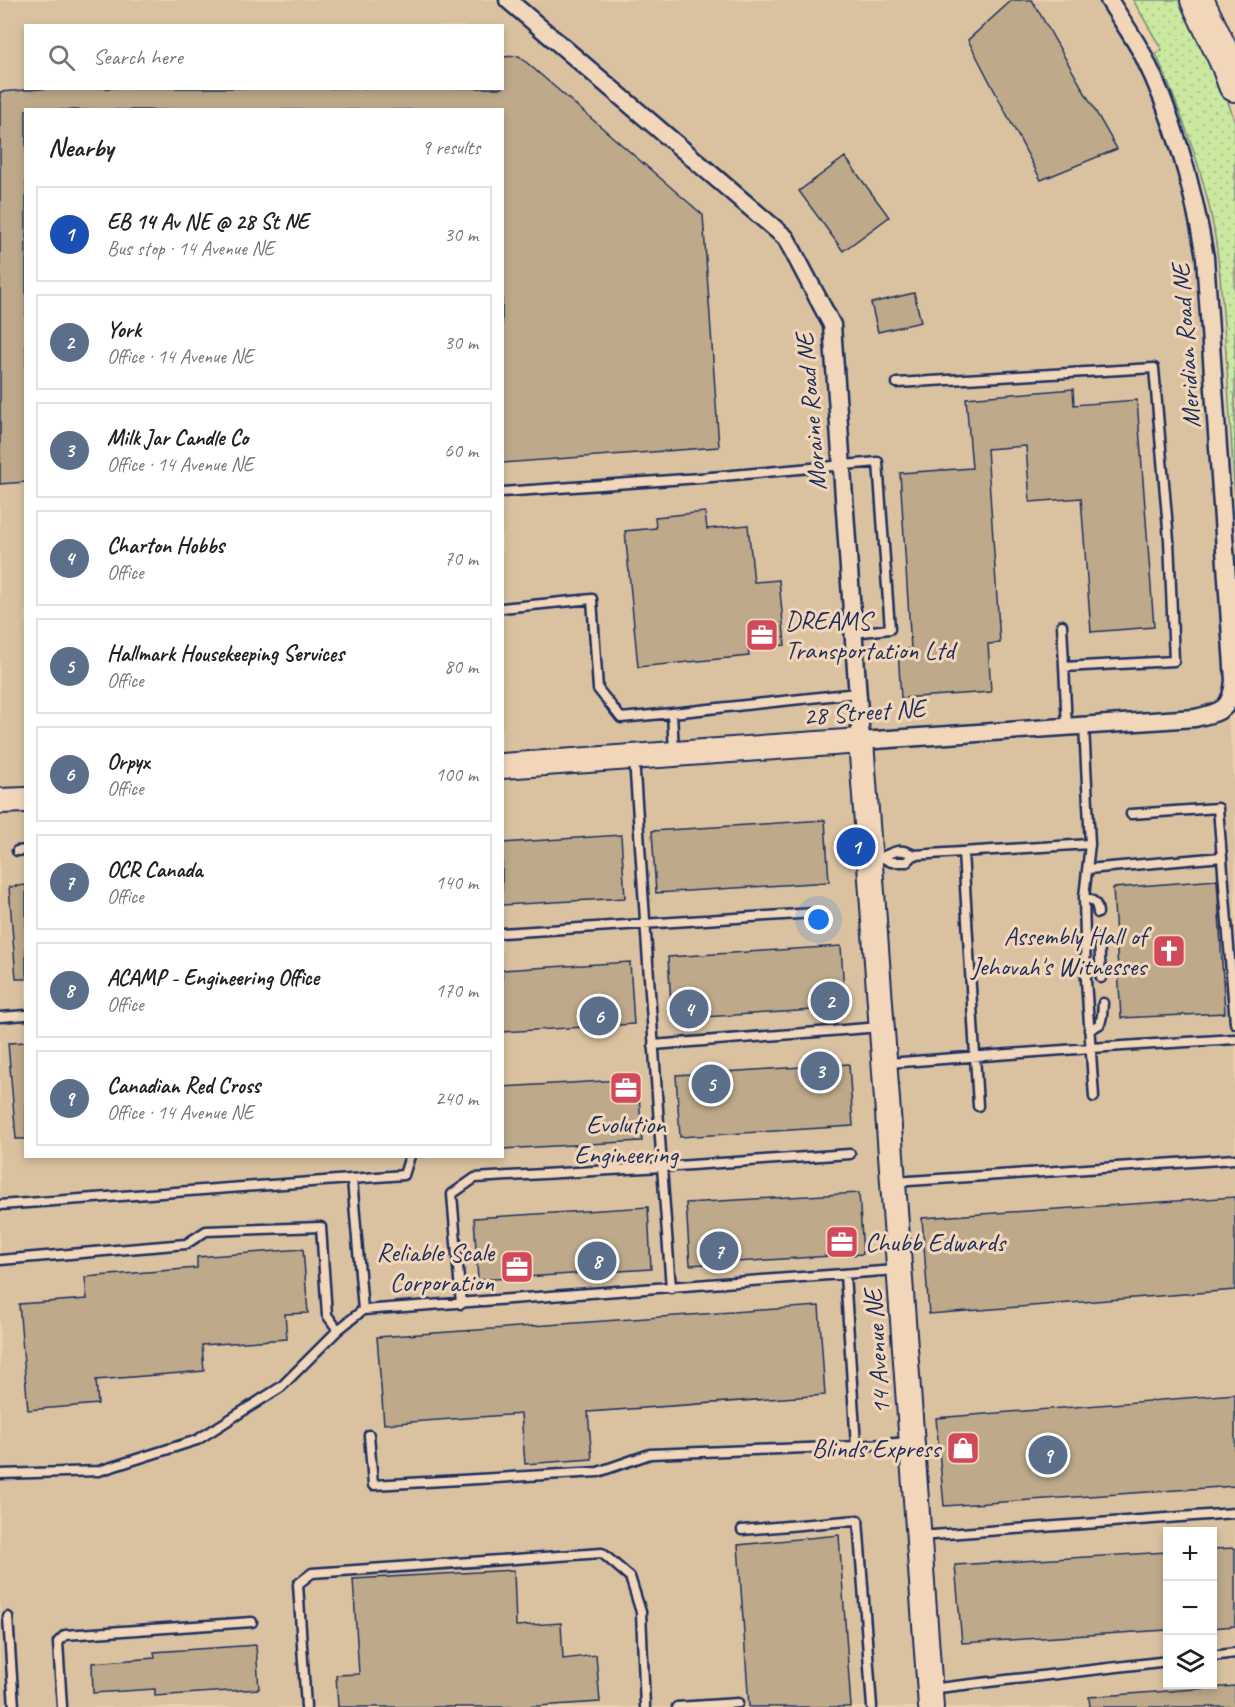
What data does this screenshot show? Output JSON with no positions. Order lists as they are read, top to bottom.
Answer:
{
  "streets": {
    "street": [
      "Meridian Road NE",
      "Moraine Road NE",
      "28 Street NE",
      "14 Avenue NE"
    ]
  },
  "crossings": [
    ["Meridian Road NE", "28 Street NE"],
    ["Moraine Road NE", "28 Street NE"],
    ["Moraine Road NE", "14 Avenue NE"],
    ["28 Street NE", "14 Avenue NE"]
  ],
  "places": {
    "office": [
      "DREAMS Transportation Ltd",
      "Evolution Engineering",
      "Chubb Edwards",
      "Reliable Scale Corporation"
    ],
    "church": ["Assembly Hall of Jehovah's Witnesses"],
    "shop": ["Blinds Express"]
  },
  "page": {
    "search": "Search here",
    "heading": ["Nearby", "9 results"],
    "list": [
      {
        "mark": "1",
        "name": "EB 14 Av NE @ 28 St NE",
        "note": "Bus stop · 14 Avenue NE",
        "value": "30 m"
      },
      {
        "mark": "2",
        "name": "York",
        "note": "Office · 14 Avenue NE",
        "value": "30 m"
      },
      {
        "mark": "3",
        "name": "Milk Jar Candle Co",
        "note": "Office · 14 Avenue NE",
        "value": "60 m"
      },
      {
        "mark": "4",
        "name": "Charton Hobbs",
        "note": "Office",
        "value": "70 m"
      },
      {
        "mark": "5",
        "name": "Hallmark Housekeeping Services",
        "note": "Office",
        "value": "80 m"
      },
      {
        "mark": "6",
        "name": "Orpyx",
        "note": "Office",
        "value": "100 m"
      },
      {
        "mark": "7",
        "name": "OCR Canada",
        "note": "Office",
        "value": "140 m"
      },
      {
        "mark": "8",
        "name": "ACAMP - Engineering Office",
        "note": "Office",
        "value": "170 m"
      },
      {
        "mark": "9",
        "name": "Canadian Red Cross",
        "note": "Office · 14 Avenue NE",
        "value": "240 m"
      }
    ],
    "pins": [
      "1",
      "2",
      "4",
      "6",
      "3",
      "5",
      "7",
      "8",
      "9"
    ],
    "map_buttons": ["+", "−"]
  }
}
